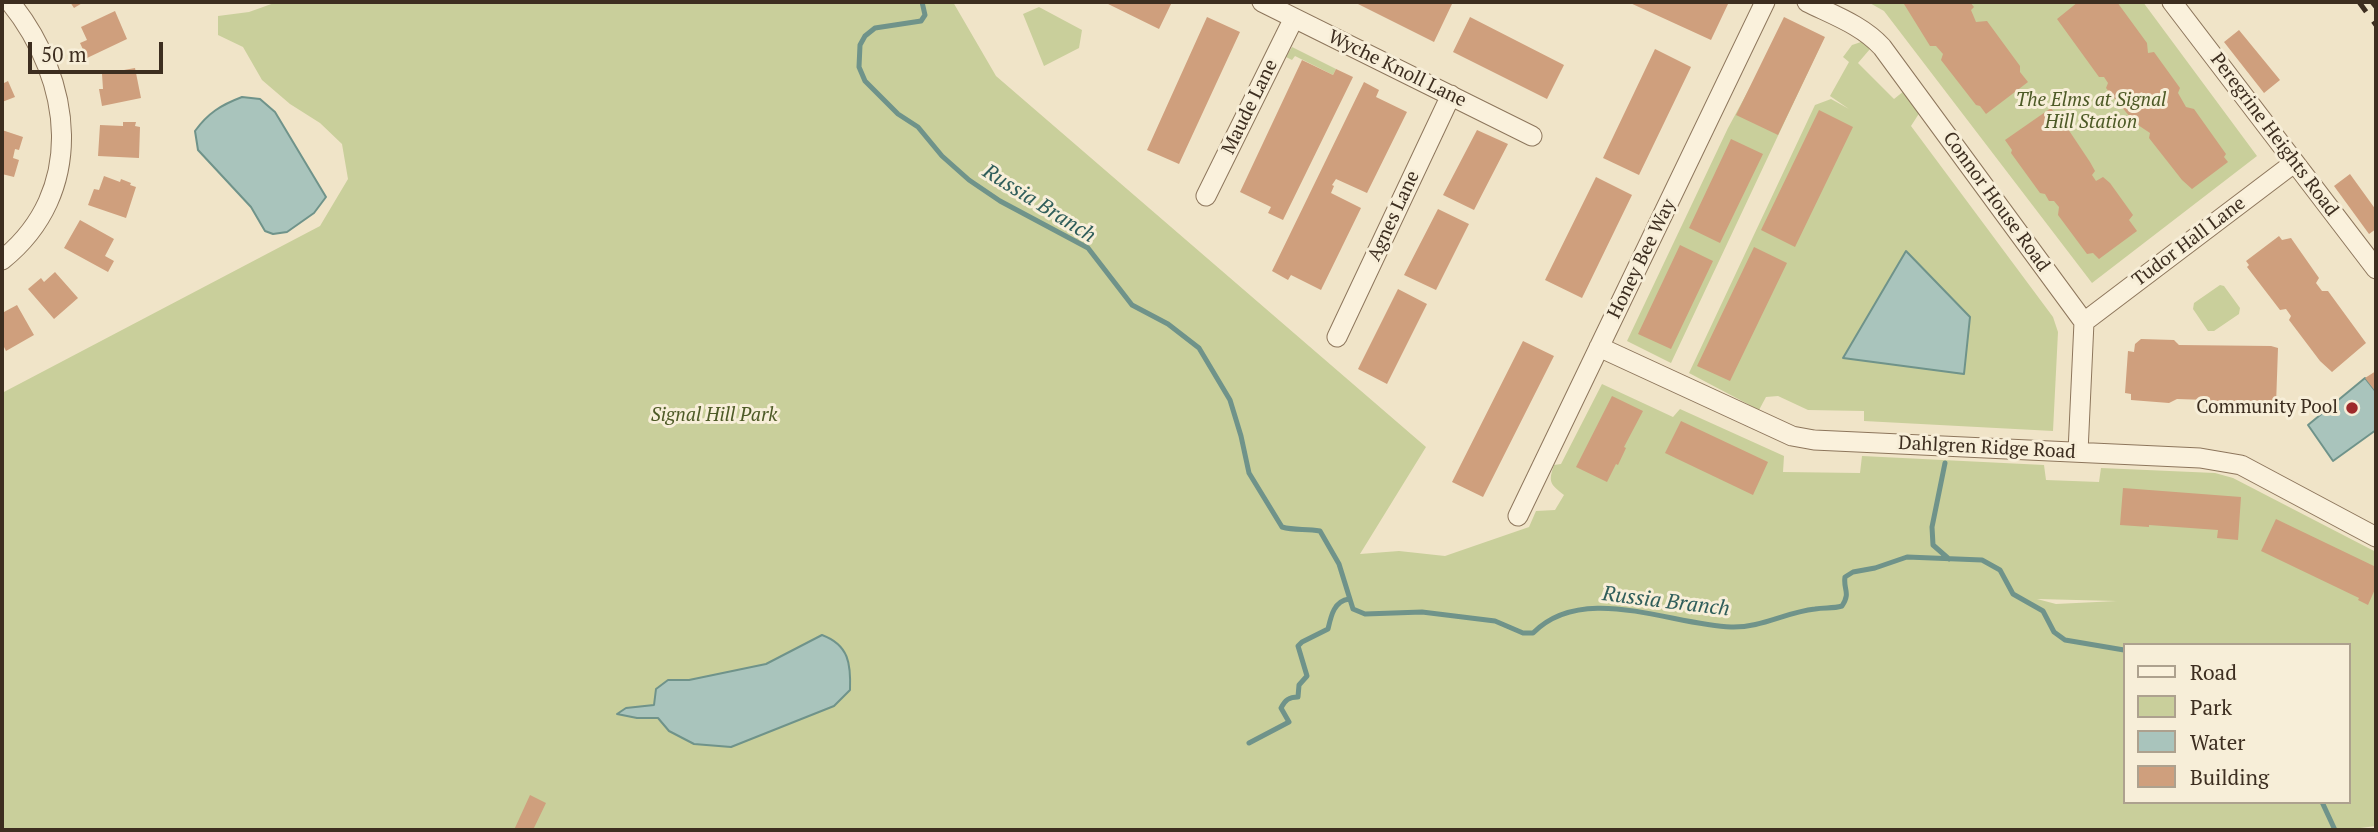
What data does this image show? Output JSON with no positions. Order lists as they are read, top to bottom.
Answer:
{
  "streets": {
    "street": [
      "Wyche Knoll Lane",
      "Maude Lane",
      "Peregrine Heights Road",
      "Connor House Road",
      "Agnes Lane",
      "Tudor Hall Lane",
      "Honey Bee Way",
      "Dahlgren Ridge Road"
    ]
  },
  "crossings": [
    ["Wyche Knoll Lane", "Maude Lane"],
    ["Wyche Knoll Lane", "Agnes Lane"],
    ["Peregrine Heights Road", "Tudor Hall Lane"],
    ["Connor House Road", "Tudor Hall Lane"],
    ["Honey Bee Way", "Dahlgren Ridge Road"]
  ],
  "water": ["Russia Branch"],
  "parks": ["The Elms at Signal Hill Station", "Signal Hill Park"],
  "places": ["Community Pool"],
  "legend": [
    "Road",
    "Park",
    "Water",
    "Building"
  ],
  "scale_bar": "50 m"
}
